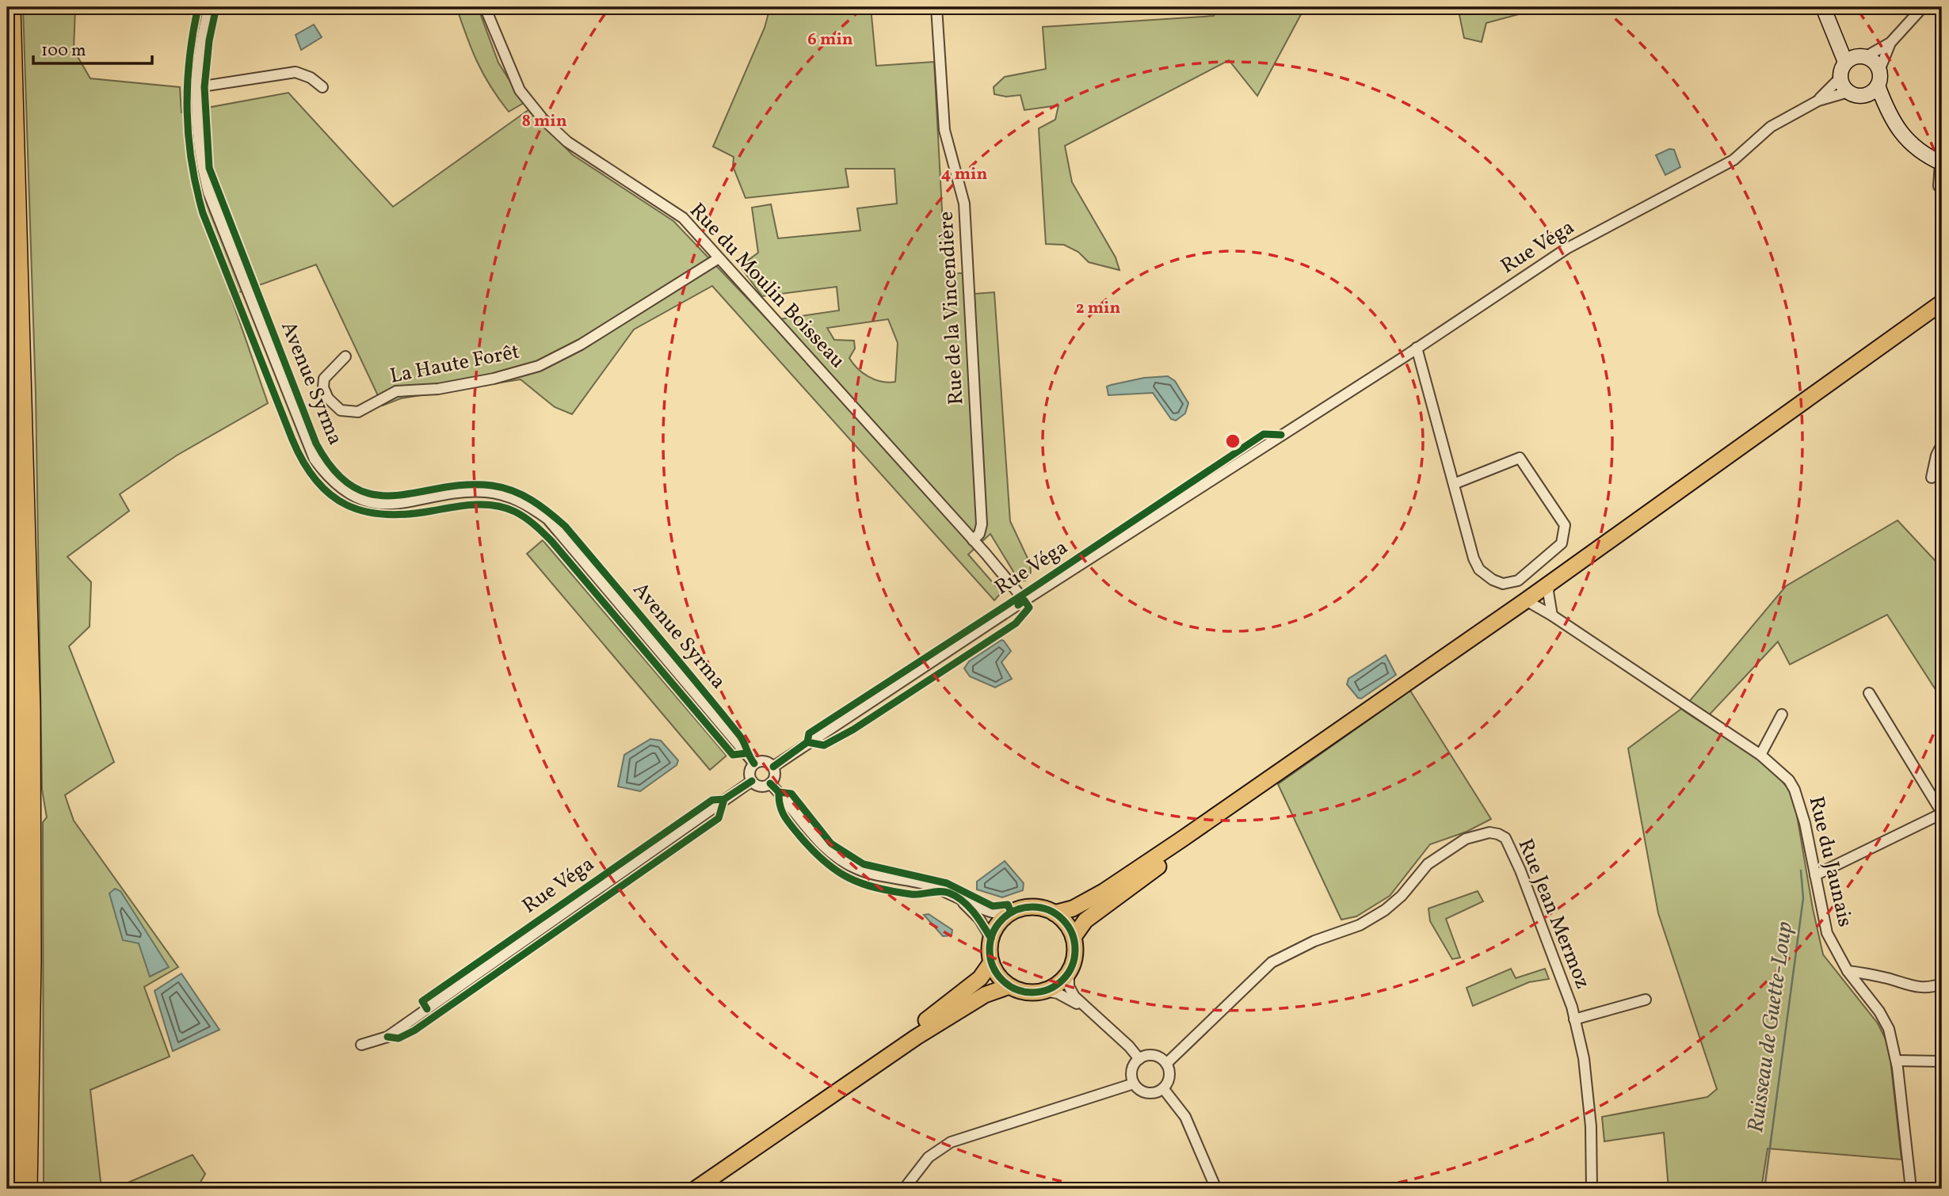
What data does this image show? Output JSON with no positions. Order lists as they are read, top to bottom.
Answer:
{
  "streets": {
    "street": [
      "Rue Véga",
      "Rue du Moulin Boisseau",
      "Rue de la Vincendière",
      "La Haute Forêt",
      "Avenue Syrma",
      "Rue du Jaunais",
      "Rue Jean Mermoz"
    ]
  },
  "crossings": [
    ["Rue Véga", "Rue du Moulin Boisseau"],
    ["Rue Véga", "Avenue Syrma"],
    ["Rue du Moulin Boisseau", "Rue de la Vincendière"],
    ["Rue du Moulin Boisseau", "La Haute Forêt"]
  ],
  "water": ["Ruisseau de Guette-Loup"],
  "scale_bar": "100 m",
  "rings": [
    "6 min",
    "8 min",
    "4 min",
    "2 min"
  ]
}
